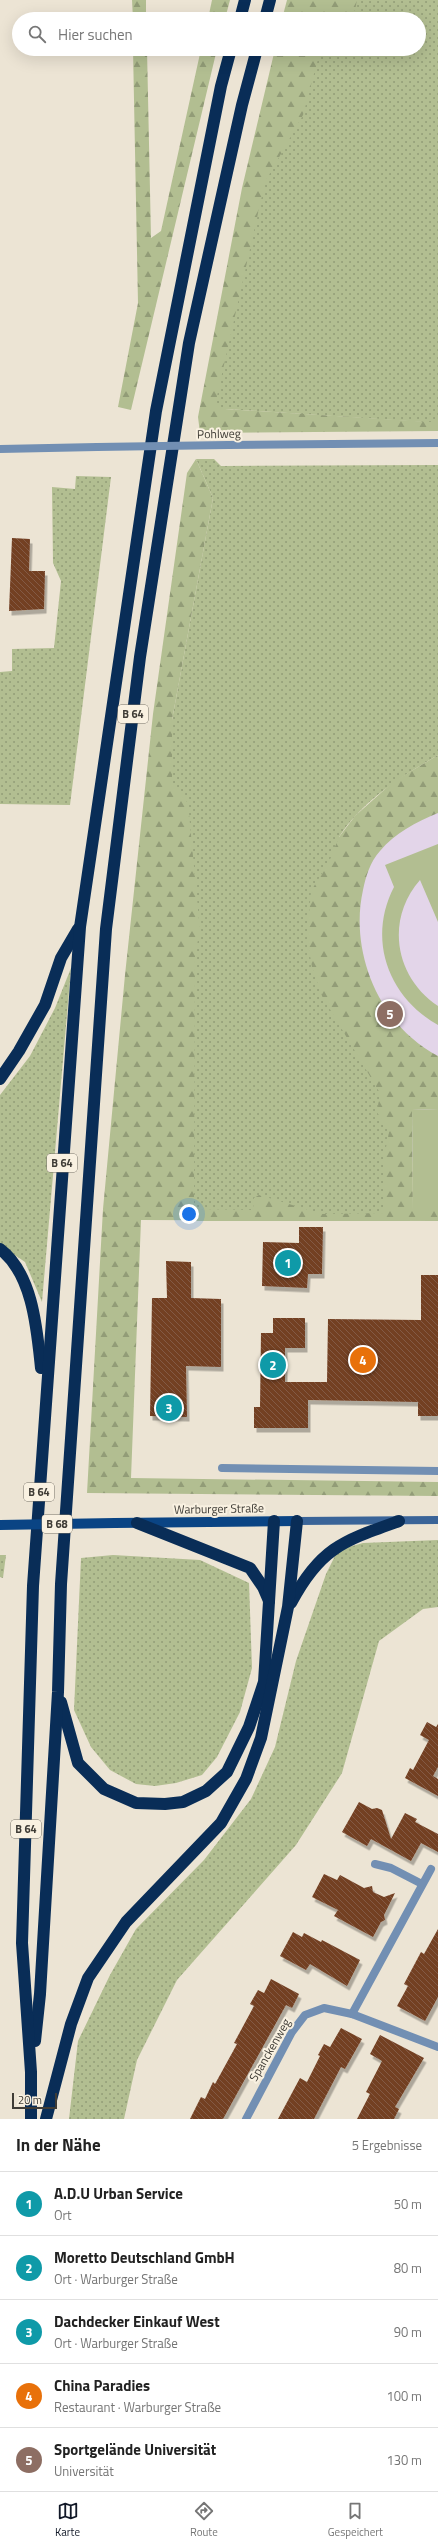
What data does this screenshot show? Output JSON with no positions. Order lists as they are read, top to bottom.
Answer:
{
  "streets": {
    "highway": ["B 64"],
    "main road": ["Warburger Straße", "B 68"],
    "street": ["Pohlweg", "Spanckenweg"]
  },
  "scale_bar": "20 m",
  "page": {
    "search": "Hier suchen",
    "pins": [
      "5",
      "1",
      "4",
      "2",
      "3"
    ],
    "scale": "20 m",
    "heading": ["In der Nähe", "5 Ergebnisse"],
    "list": [
      {
        "mark": "1",
        "name": "A.D.U Urban Service",
        "note": "Ort",
        "value": "50 m"
      },
      {
        "mark": "2",
        "name": "Moretto Deutschland GmbH",
        "note": "Ort · Warburger Straße",
        "value": "80 m"
      },
      {
        "mark": "3",
        "name": "Dachdecker Einkauf West",
        "note": "Ort · Warburger Straße",
        "value": "90 m"
      },
      {
        "mark": "4",
        "name": "China Paradies",
        "note": "Restaurant · Warburger Straße",
        "value": "100 m"
      },
      {
        "mark": "5",
        "name": "Sportgelände Universität",
        "note": "Universität",
        "value": "130 m"
      }
    ],
    "nav": ["Karte", "Route", "Gespeichert"]
  }
}
